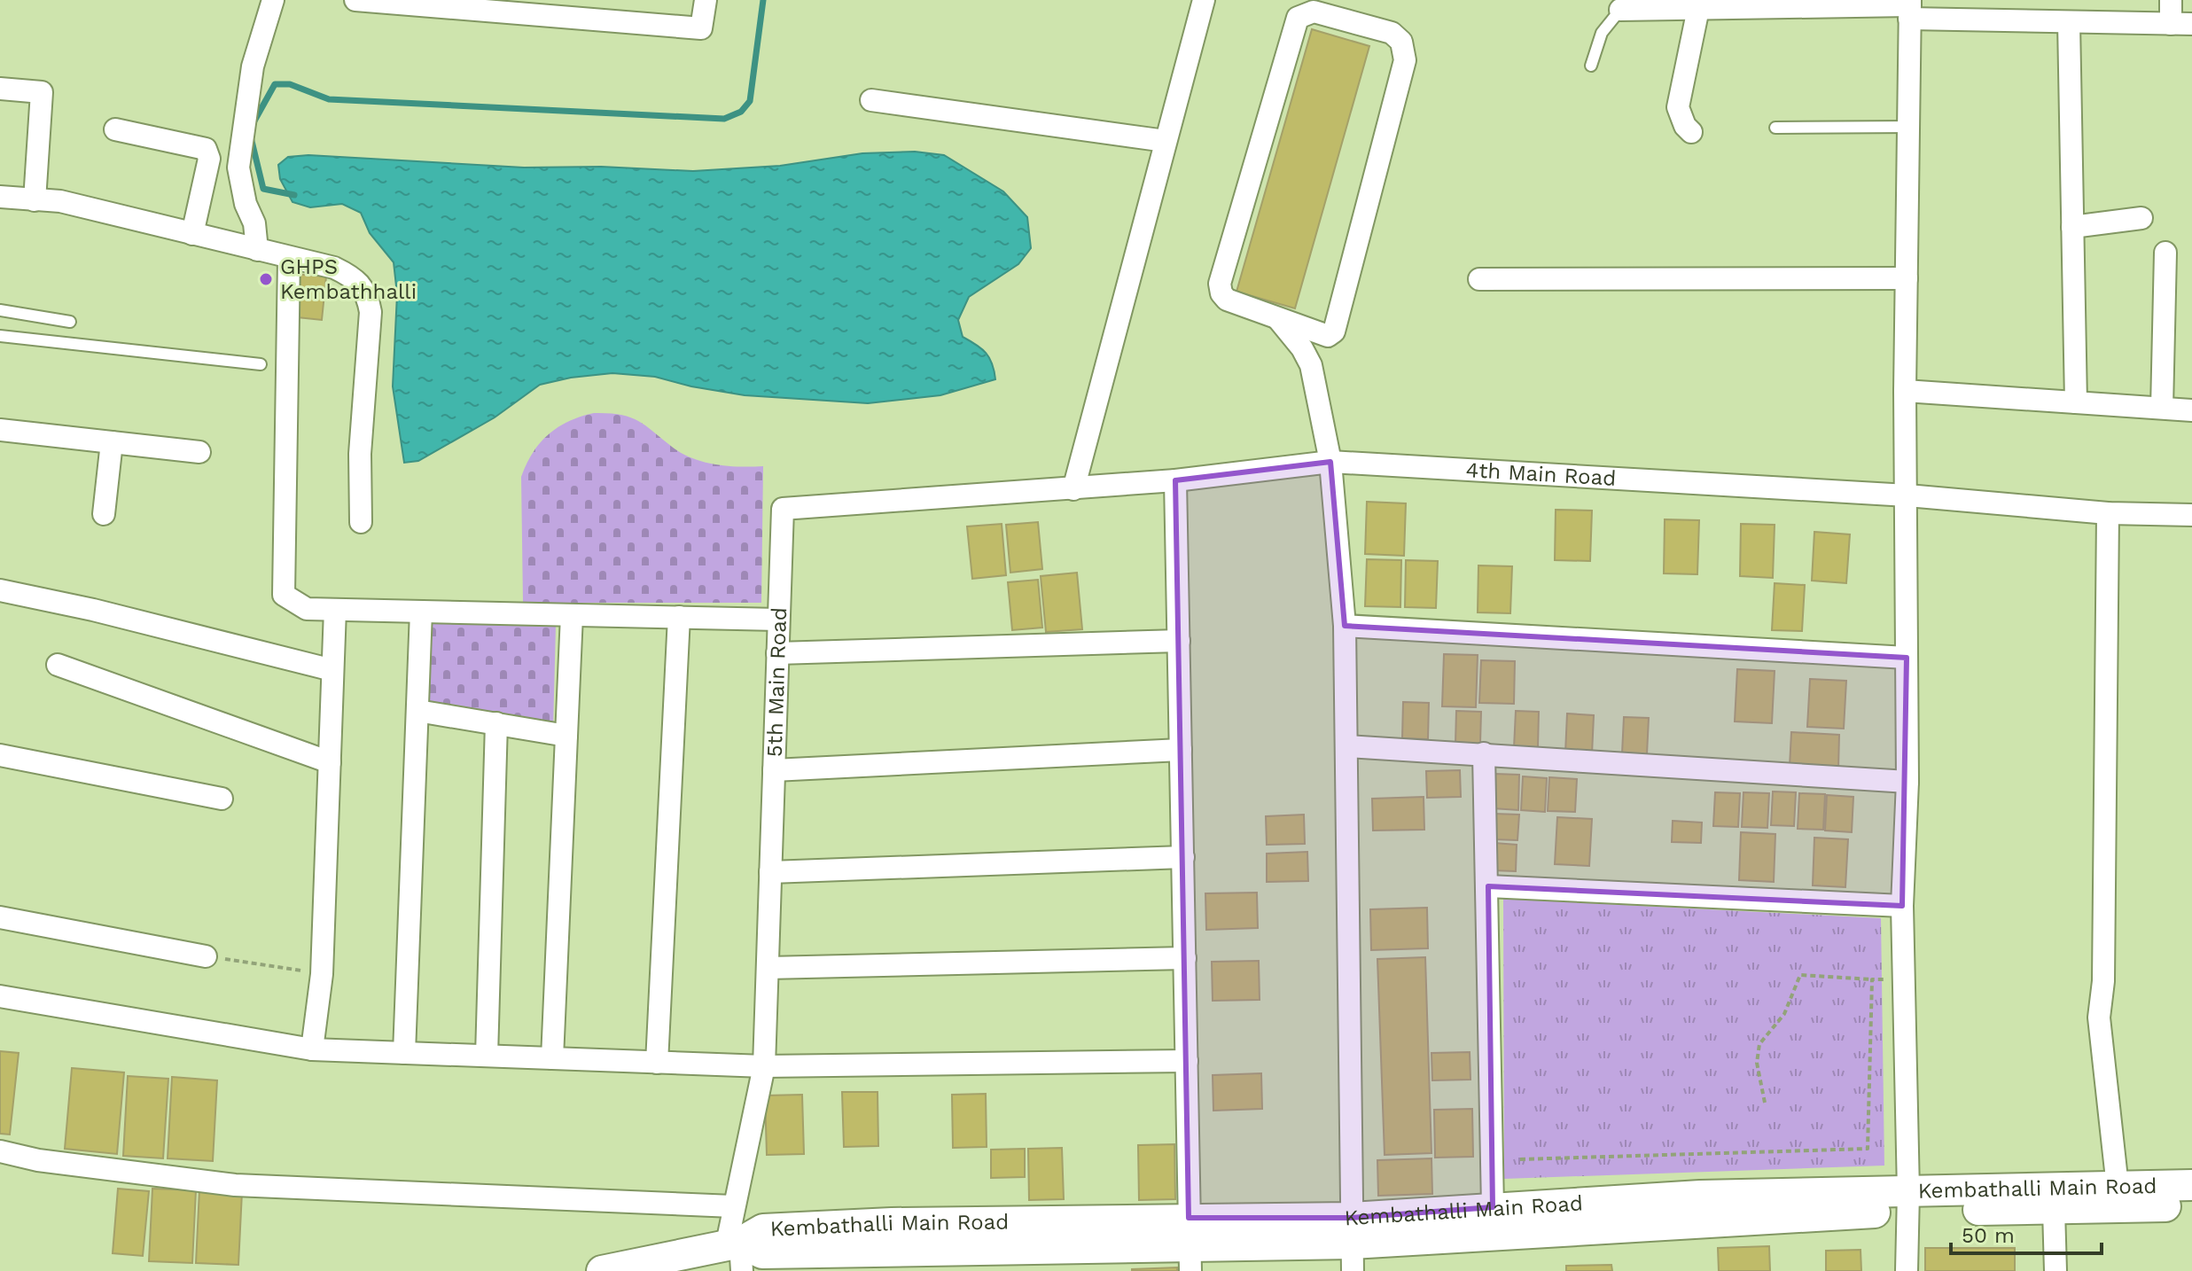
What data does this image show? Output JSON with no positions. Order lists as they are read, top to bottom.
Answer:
{
  "streets": {
    "street": ["4th Main Road", "5th Main Road", "Kembathalli Main Road"]
  },
  "crossings": [
    ["4th Main Road", "5th Main Road"],
    ["5th Main Road", "Kembathalli Main Road"]
  ],
  "places": ["GHPS Kembathhalli"],
  "scale_bar": "50 m"
}
